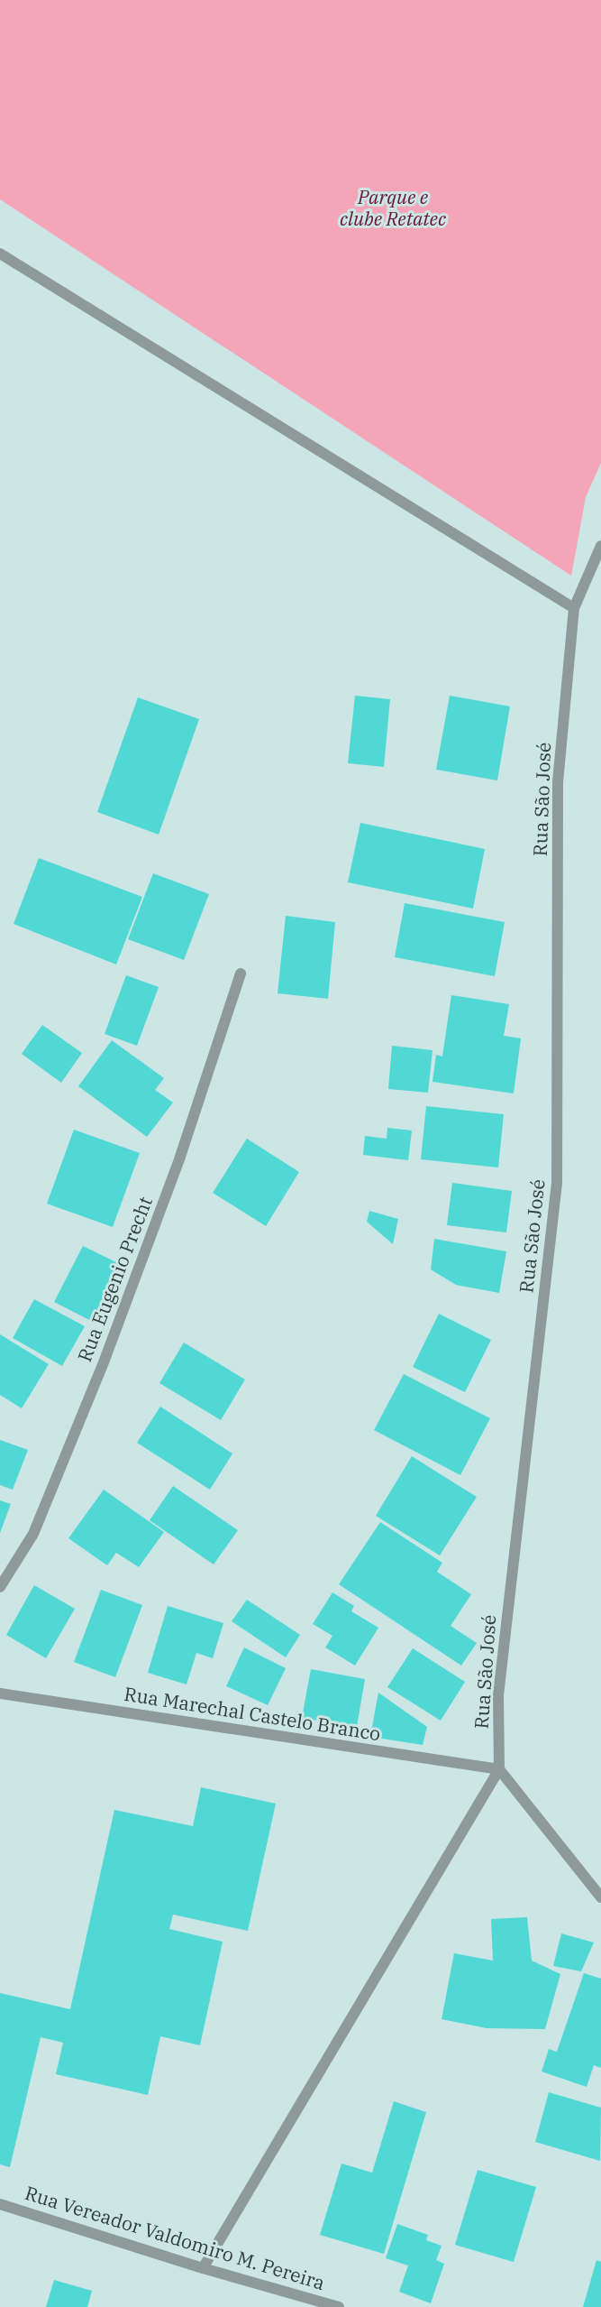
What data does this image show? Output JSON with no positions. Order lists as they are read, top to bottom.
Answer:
{
  "streets": {
    "street": [
      "Rua São José",
      "Rua Eugenio Precht",
      "Rua Marechal Castelo Branco",
      "Rua Vereador Valdomiro M. Pereira"
    ]
  },
  "crossings": [
    ["Rua São José", "Rua Marechal Castelo Branco"]
  ],
  "parks": ["Parque e clube Retatec"]
}
